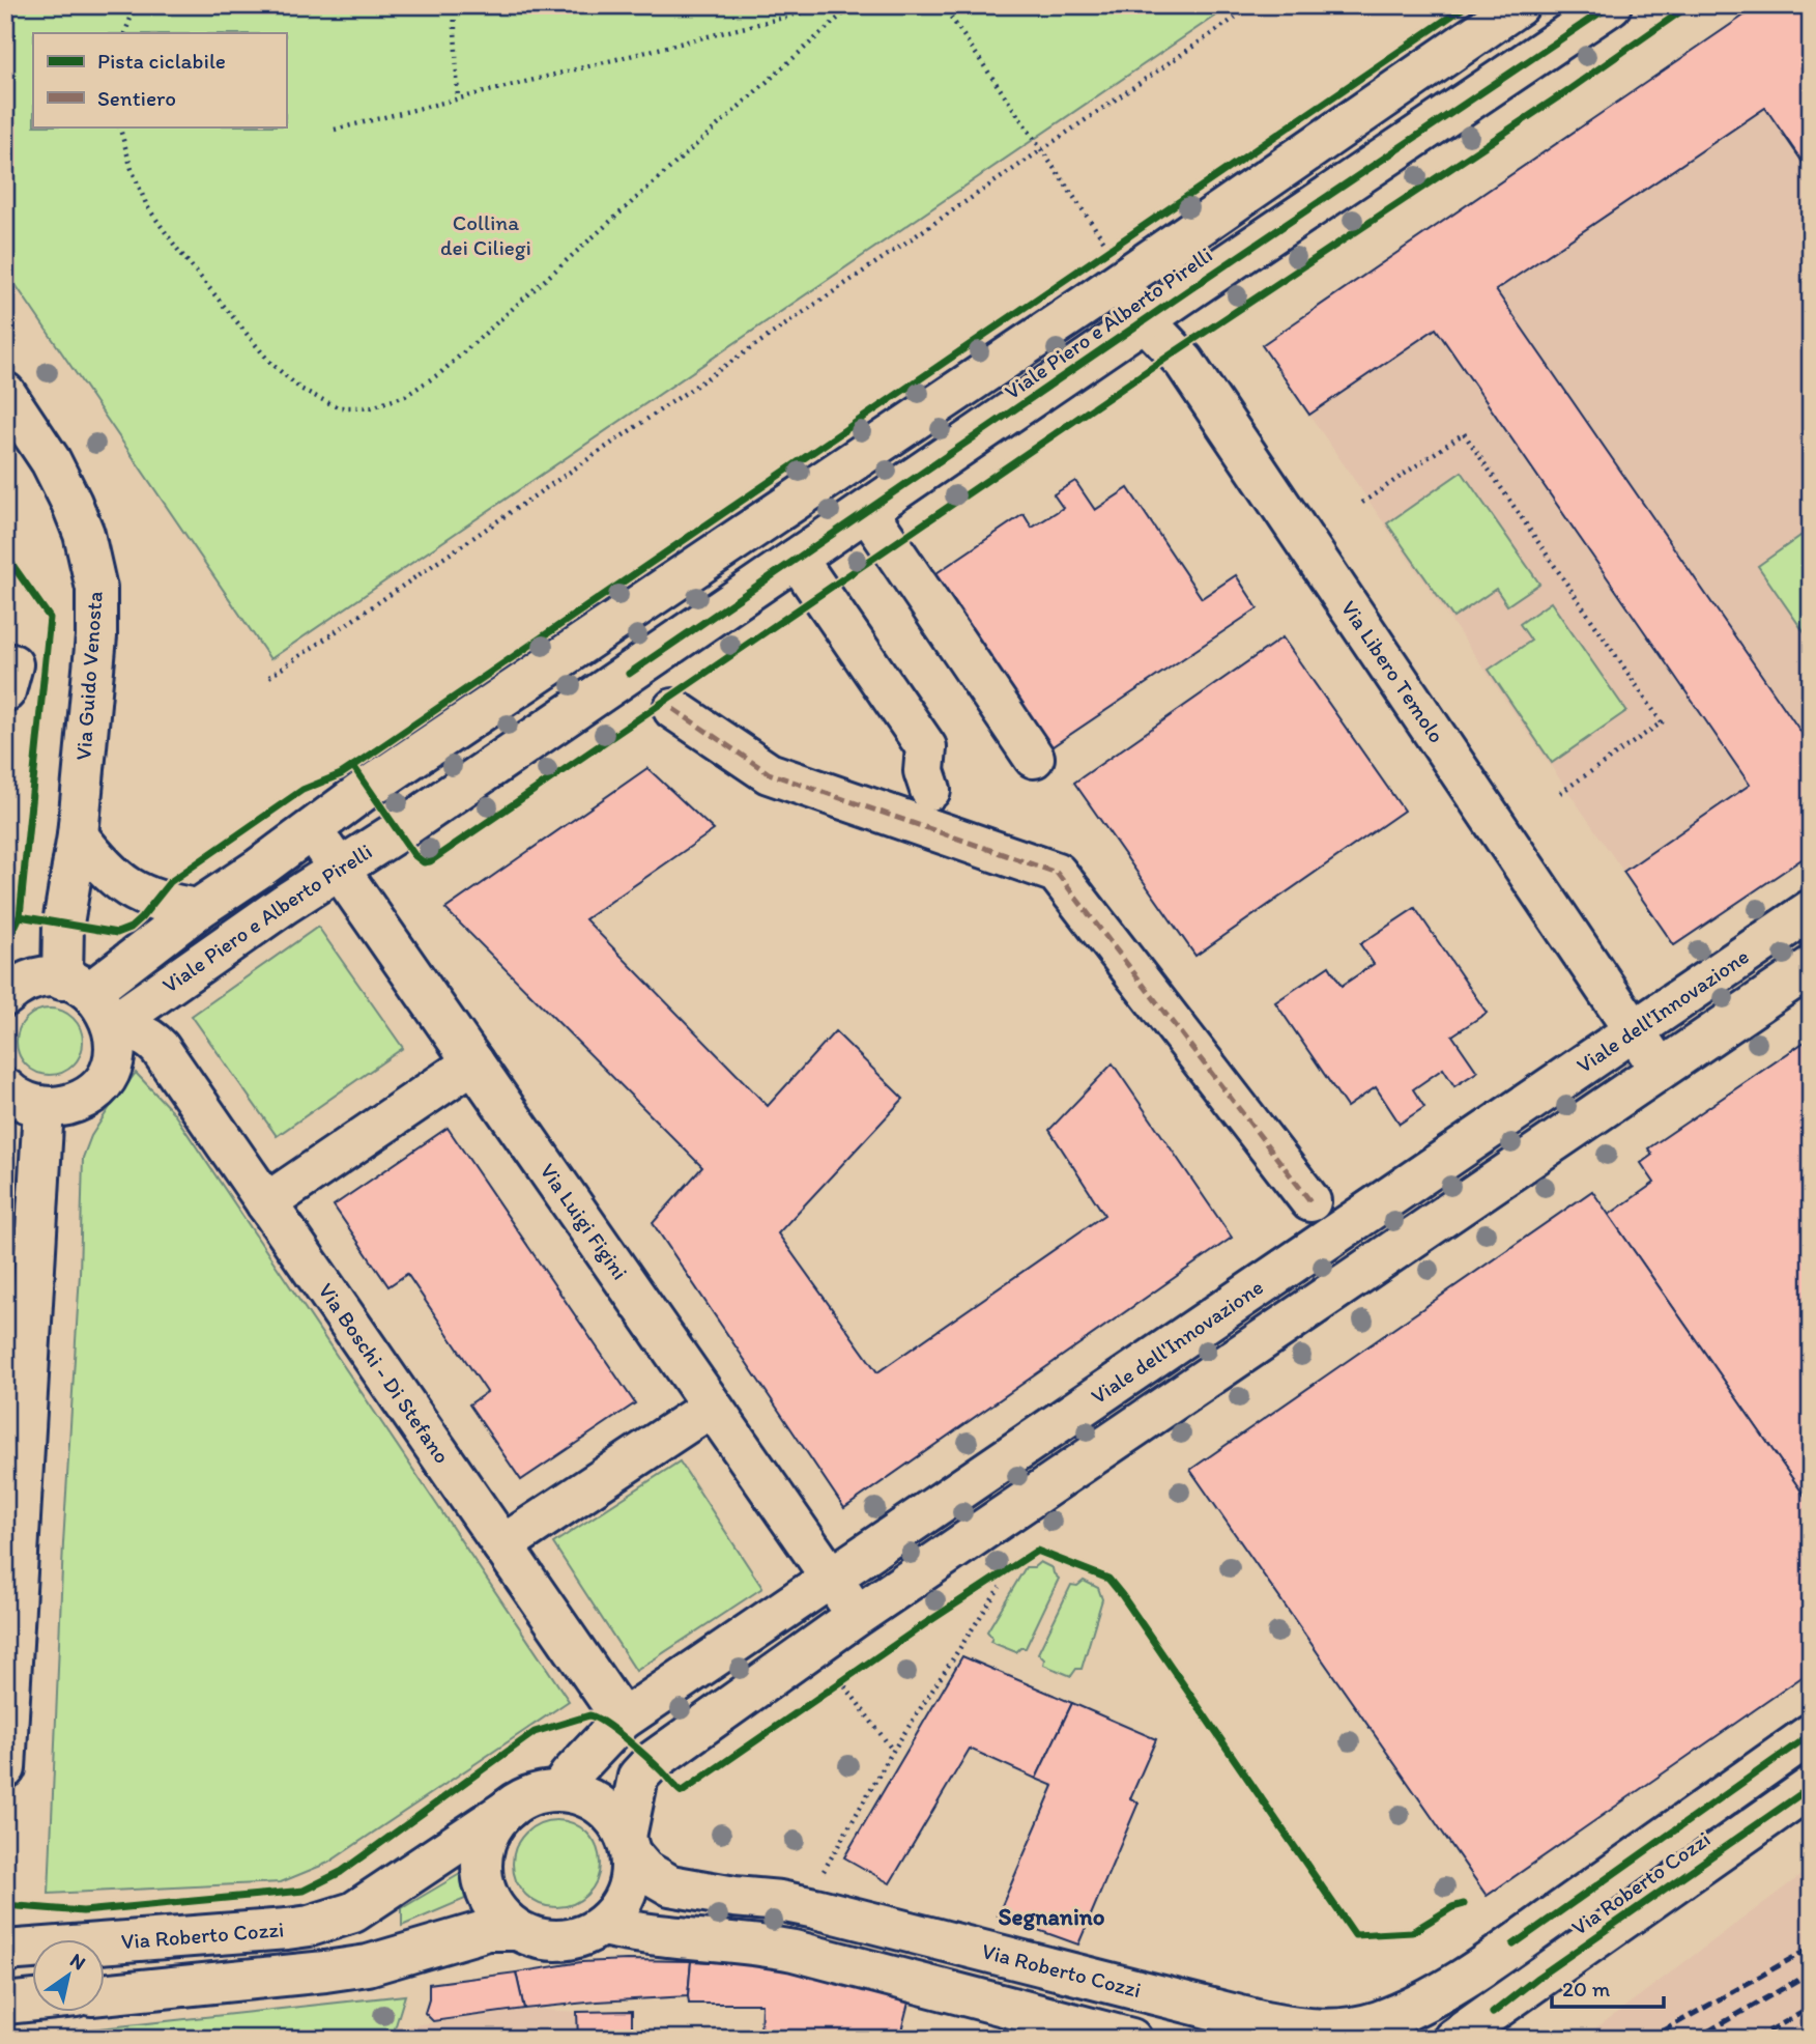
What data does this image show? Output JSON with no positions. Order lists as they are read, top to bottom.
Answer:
{
  "streets": {
    "street": [
      "Viale Piero e Alberto Pirelli",
      "Via Libero Temolo",
      "Via Guido Venosta",
      "Viale dell'Innovazione",
      "Via Luigi Figini",
      "Via Boschi - Di Stefano",
      "Via Roberto Cozzi"
    ]
  },
  "crossings": [
    ["Viale Piero e Alberto Pirelli", "Via Libero Temolo"],
    ["Viale Piero e Alberto Pirelli", "Via Guido Venosta"],
    ["Viale Piero e Alberto Pirelli", "Via Luigi Figini"],
    ["Viale Piero e Alberto Pirelli", "Via Boschi - Di Stefano"],
    ["Via Libero Temolo", "Viale dell'Innovazione"],
    ["Viale dell'Innovazione", "Via Luigi Figini"],
    ["Viale dell'Innovazione", "Via Boschi - Di Stefano"],
    ["Viale dell'Innovazione", "Via Roberto Cozzi"]
  ],
  "districts": ["Segnanino"],
  "parks": ["Collina dei Ciliegi"],
  "legend": ["Pista ciclabile", "Sentiero"],
  "scale_bar": "20 m",
  "north": "top right"
}
